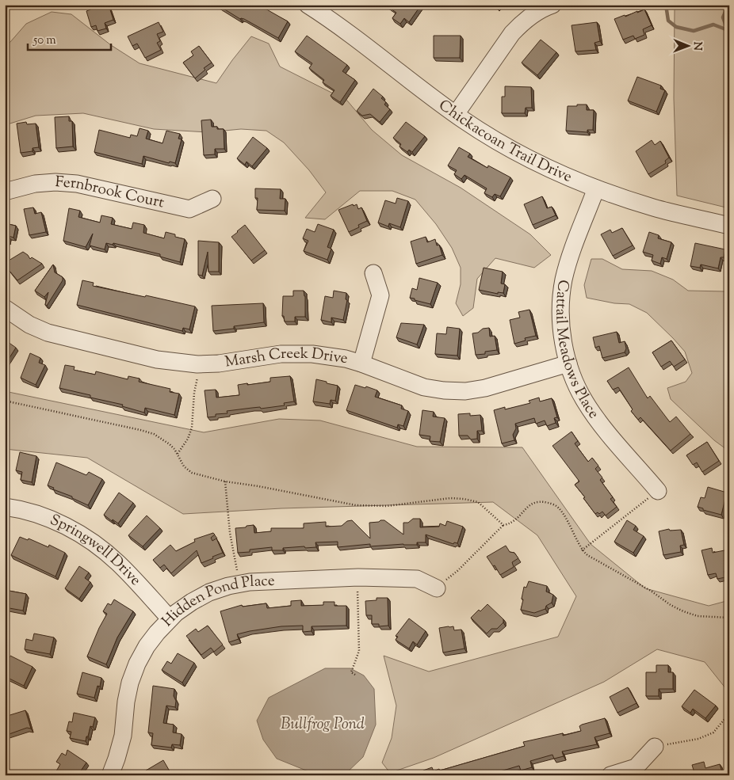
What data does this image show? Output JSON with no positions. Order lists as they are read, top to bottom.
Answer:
{
  "streets": {
    "street": [
      "Chickacoan Trail Drive",
      "Fernbrook Court",
      "Cattail Meadows Place",
      "Marsh Creek Drive",
      "Springwell Drive",
      "Hidden Pond Place"
    ]
  },
  "crossings": [
    ["Chickacoan Trail Drive", "Cattail Meadows Place"],
    ["Cattail Meadows Place", "Marsh Creek Drive"],
    ["Springwell Drive", "Hidden Pond Place"]
  ],
  "water": ["Bullfrog Pond"],
  "scale_bar": "50 m",
  "north": "right"
}
